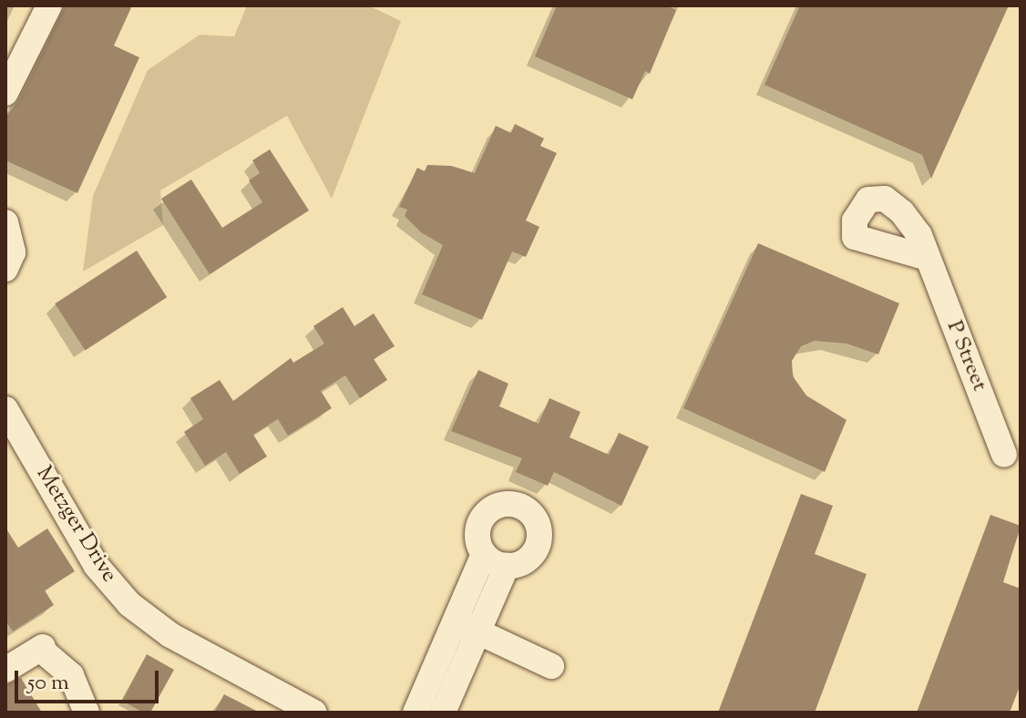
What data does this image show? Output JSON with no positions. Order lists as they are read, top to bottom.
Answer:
{
  "streets": {
    "street": ["P Street", "Metzger Drive"]
  },
  "scale_bar": "50 m"
}
